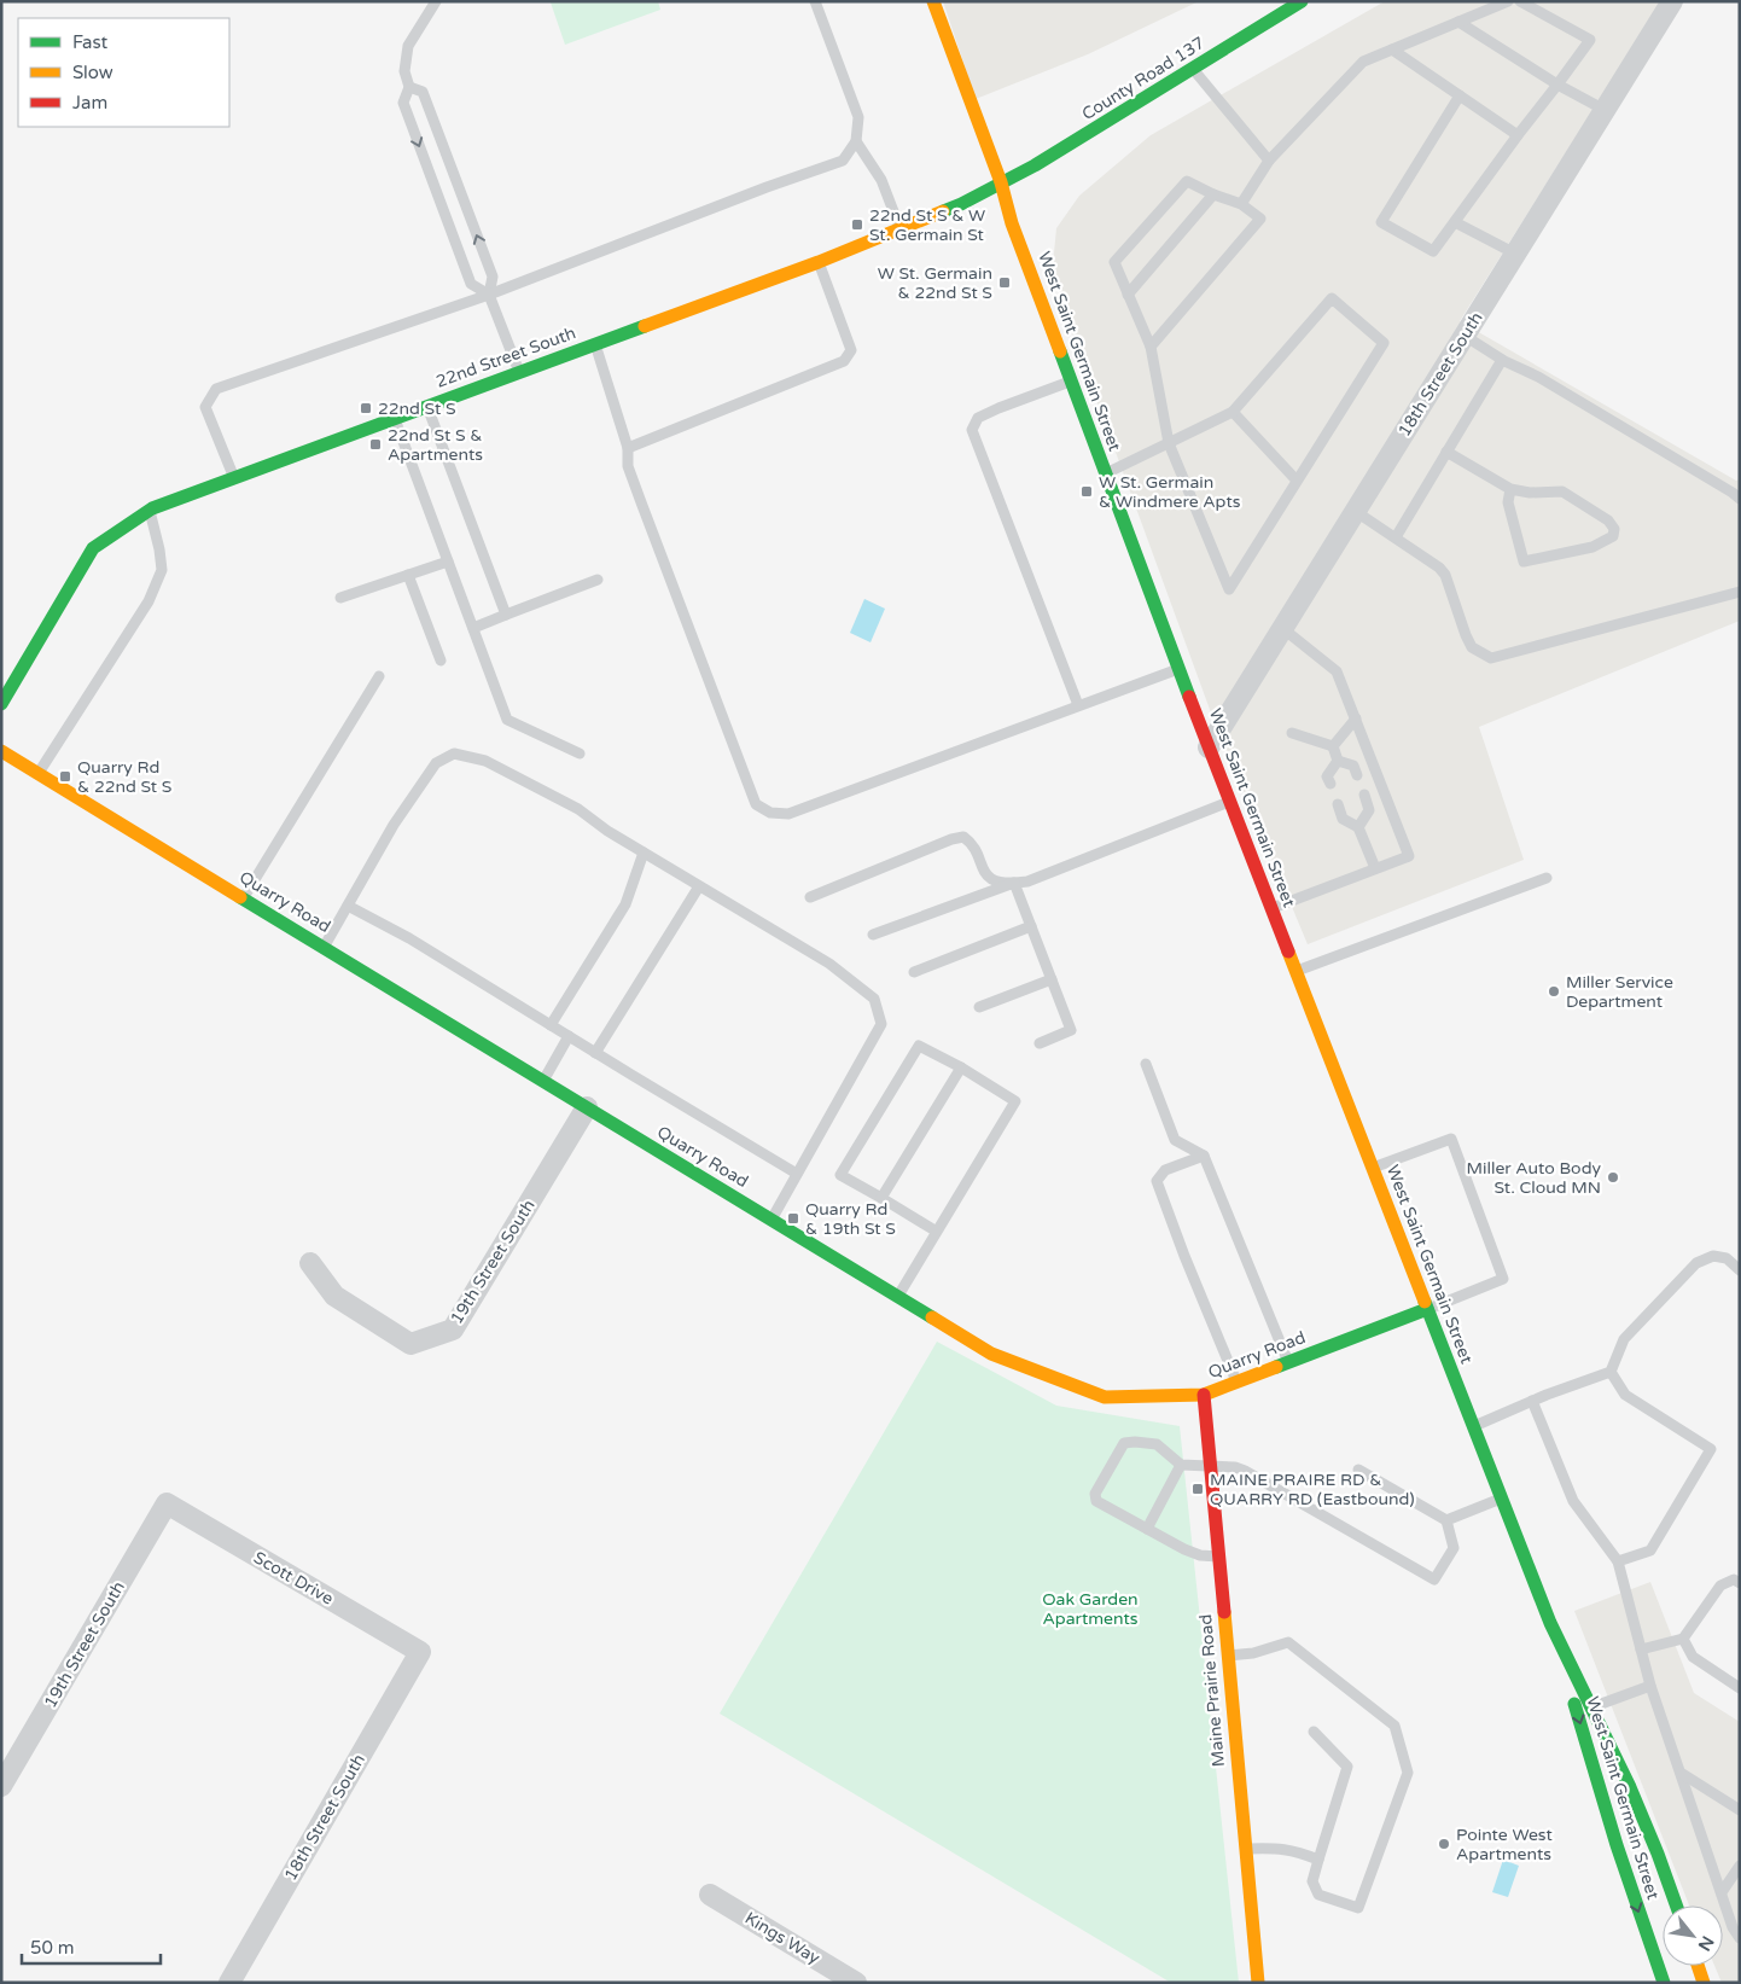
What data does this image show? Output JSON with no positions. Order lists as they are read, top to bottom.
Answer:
{
  "streets": {
    "street": [
      "County Road 137",
      "West Saint Germain Street",
      "22nd Street South",
      "18th Street South",
      "Quarry Road",
      "19th Street South",
      "Scott Drive",
      "Maine Prairie Road",
      "Kings Way"
    ]
  },
  "crossings": [
    ["County Road 137", "West Saint Germain Street"],
    ["County Road 137", "22nd Street South"],
    ["West Saint Germain Street", "22nd Street South"],
    ["West Saint Germain Street", "18th Street South"],
    ["West Saint Germain Street", "Quarry Road"],
    ["18th Street South", "Scott Drive"],
    ["Quarry Road", "19th Street South"],
    ["Quarry Road", "Maine Prairie Road"],
    ["19th Street South", "Scott Drive"]
  ],
  "parks": ["Oak Garden Apartments"],
  "places": {
    "transit": [
      "22nd St S & W St. Germain St",
      "W St. Germain & 22nd St S",
      "22nd St S",
      "22nd St S & Apartments",
      "W St. Germain & Windmere Apts",
      "Quarry Rd & 22nd St S",
      "Quarry Rd & 19th St S",
      "MAINE PRAIRE RD & QUARRY RD (Eastbound)"
    ],
    "other": ["Miller Service Department", "Miller Auto Body St. Cloud MN", "Pointe West Apartments"]
  },
  "legend": ["Fast", "Slow", "Jam"],
  "scale_bar": "50 m",
  "north": "bottom right"
}
